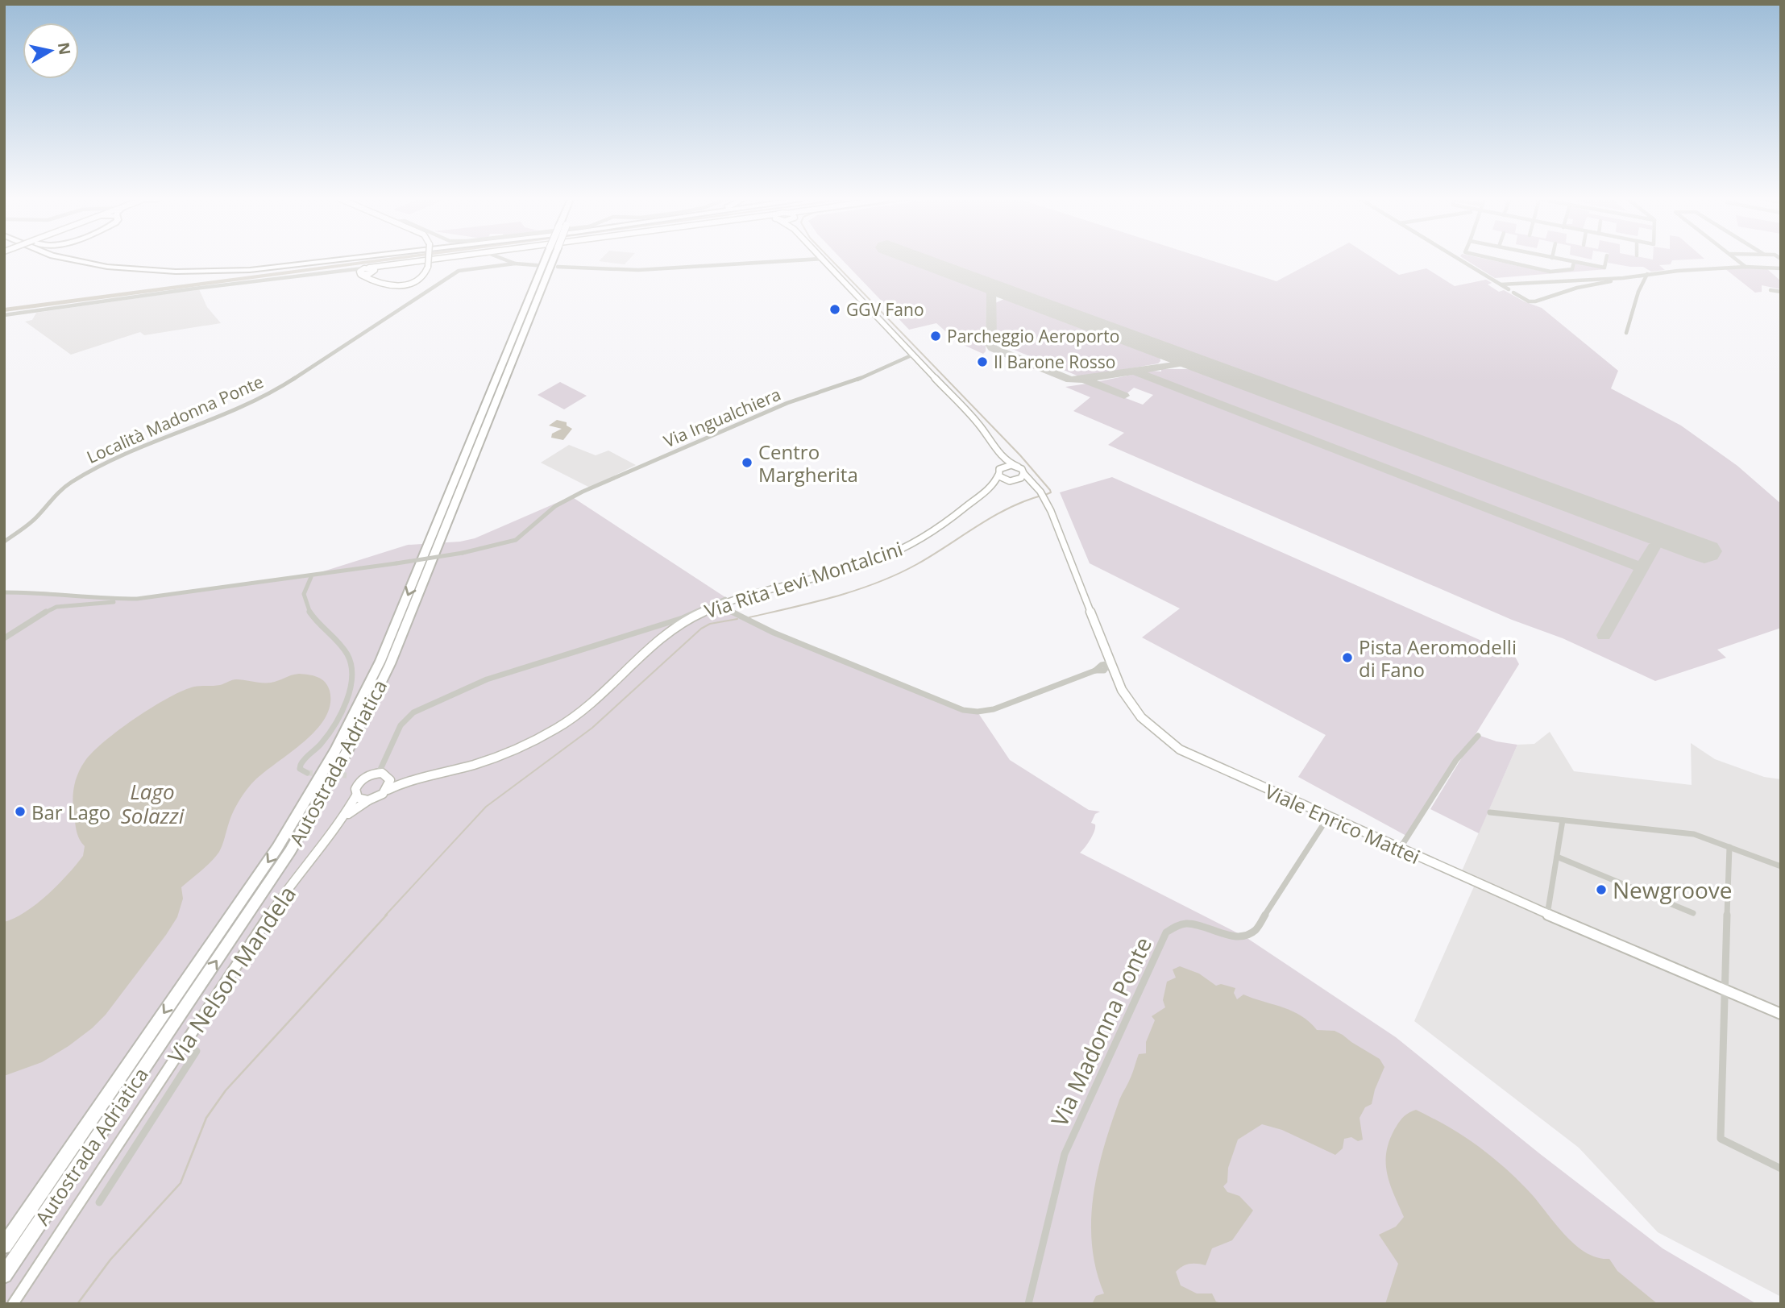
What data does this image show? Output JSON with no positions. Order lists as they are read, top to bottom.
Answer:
{
  "streets": {
    "highway": ["Autostrada Adriatica"],
    "street": [
      "Via Ingualchiera",
      "Località Madonna Ponte",
      "Via Rita Levi Montalcini",
      "Viale Enrico Mattei",
      "Via Nelson Mandela",
      "Via Madonna Ponte"
    ]
  },
  "crossings": [
    ["Via Rita Levi Montalcini", "Via Nelson Mandela"],
    ["Viale Enrico Mattei", "Via Madonna Ponte"]
  ],
  "water": ["Lago Solazzi"],
  "places": [
    "GGV Fano",
    "Parcheggio Aeroporto",
    "Il Barone Rosso",
    "Centro Margherita",
    "Pista Aeromodelli di Fano",
    "Bar Lago",
    "Newgroove"
  ],
  "north": "right"
}
